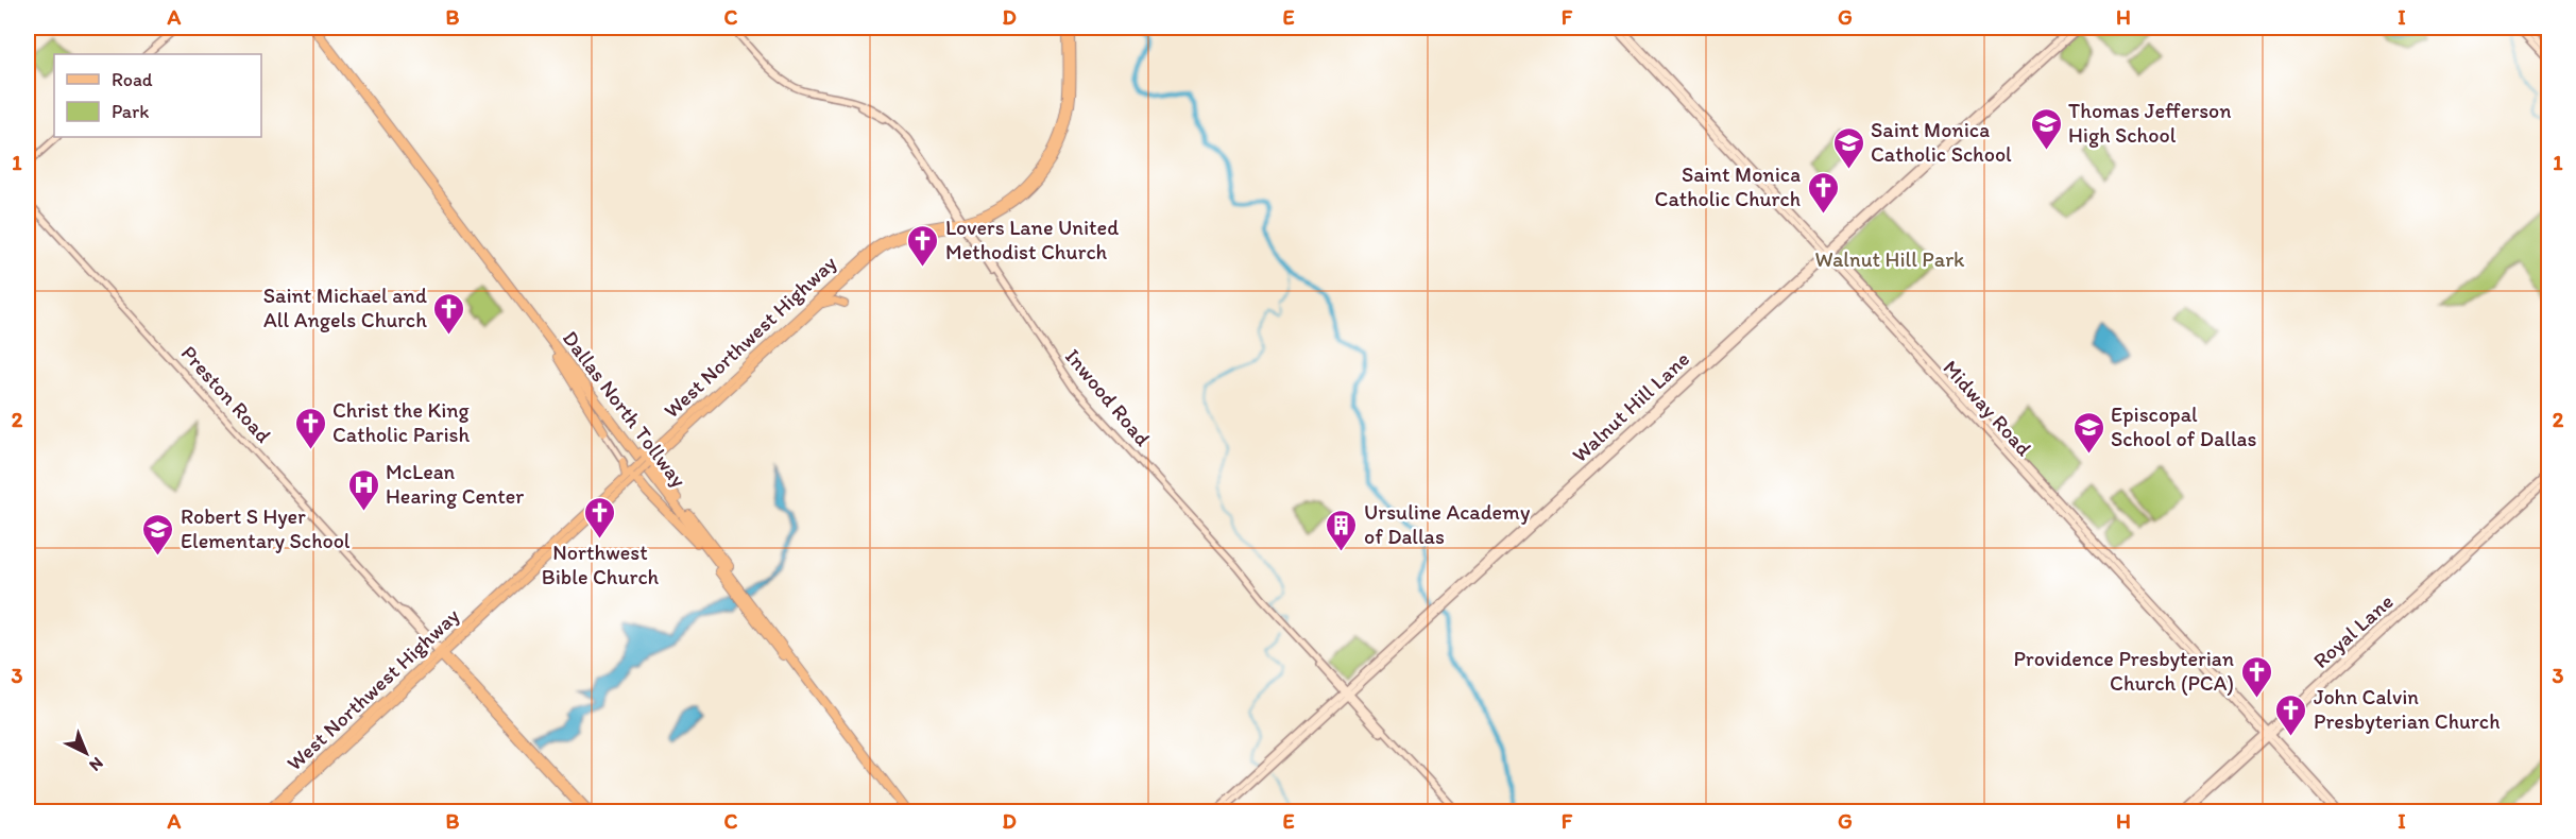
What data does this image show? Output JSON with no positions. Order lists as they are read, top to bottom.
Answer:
{
  "streets": {
    "highway": ["Dallas North Tollway"],
    "main road": [
      "West Northwest Highway",
      "Preston Road",
      "Inwood Road",
      "Walnut Hill Lane",
      "Midway Road",
      "Royal Lane"
    ]
  },
  "crossings": [
    ["West Northwest Highway", "Preston Road"],
    ["West Northwest Highway", "Inwood Road"],
    ["Inwood Road", "Walnut Hill Lane"],
    ["Walnut Hill Lane", "Midway Road"],
    ["Midway Road", "Royal Lane"]
  ],
  "parks": ["Walnut Hill Park"],
  "places": {
    "school or university": [
      "Thomas Jefferson High School",
      "Saint Monica Catholic School",
      "Episcopal School of Dallas",
      "Robert S Hyer Elementary School"
    ],
    "church": [
      "Saint Monica Catholic Church",
      "Lovers Lane United Methodist Church",
      "Saint Michael and All Angels Church",
      "Christ the King Catholic Parish",
      "Northwest Bible Church",
      "Providence Presbyterian Church (PCA)",
      "John Calvin Presbyterian Church"
    ],
    "hospital": ["McLean Hearing Center"],
    "building": ["Ursuline Academy of Dallas"]
  },
  "legend": ["Road", "Park"],
  "north": "bottom right",
  "grid": {
    "columns": [
      "A",
      "B",
      "C",
      "D",
      "E",
      "F",
      "G",
      "H",
      "I"
    ],
    "rows": ["1", "2", "3"]
  }
}
